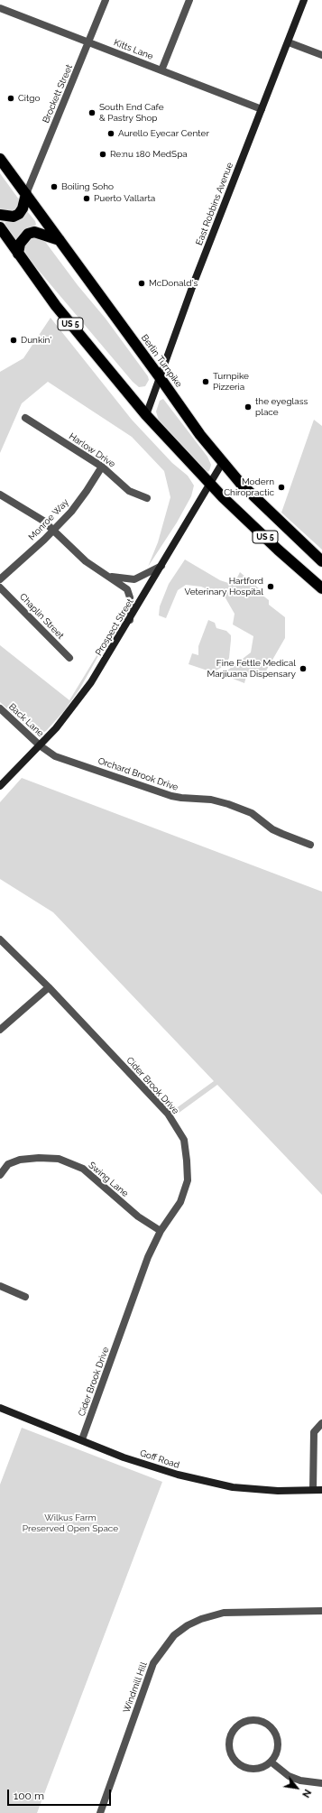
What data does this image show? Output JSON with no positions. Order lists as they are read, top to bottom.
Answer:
{
  "streets": {
    "highway": ["US 5", "Berlin Turnpike"],
    "main road": ["East Robbins Avenue", "Prospect Street", "Goff Road"],
    "street": [
      "Kitts Lane",
      "Brockett Street",
      "Harlow Drive",
      "Monroe Way",
      "Chaplin Street",
      "Back Lane",
      "Orchard Brook Drive",
      "Cider Brook Drive",
      "Swing Lane",
      "Windmill Hill"
    ]
  },
  "crossings": [
    ["Kitts Lane", "Brockett Street"],
    ["Kitts Lane", "East Robbins Avenue"],
    ["Brockett Street", "Berlin Turnpike"],
    ["East Robbins Avenue", "US 5"],
    ["East Robbins Avenue", "Berlin Turnpike"],
    ["US 5", "Prospect Street"],
    ["Berlin Turnpike", "Prospect Street"],
    ["Harlow Drive", "Monroe Way"],
    ["Prospect Street", "Back Lane"],
    ["Prospect Street", "Orchard Brook Drive"],
    ["Back Lane", "Orchard Brook Drive"],
    ["Cider Brook Drive", "Swing Lane"],
    ["Cider Brook Drive", "Goff Road"]
  ],
  "parks": ["Wilkus Farm Preserved Open Space"],
  "places": [
    "Citgo",
    "South End Cafe & Pastry Shop",
    "Aurello Eyecar Center",
    "Re:nu 180 MedSpa",
    "Boiling Soho",
    "Puerto Vallarta",
    "McDonald's",
    "Dunkin'",
    "Turnpike Pizzeria",
    "the eyeglass place",
    "Modern Chiropractic",
    "Hartford Veterinary Hospital",
    "Fine Fettle Medical Marjiuana Dispensary"
  ],
  "scale_bar": "100 m",
  "north": "bottom right"
}
